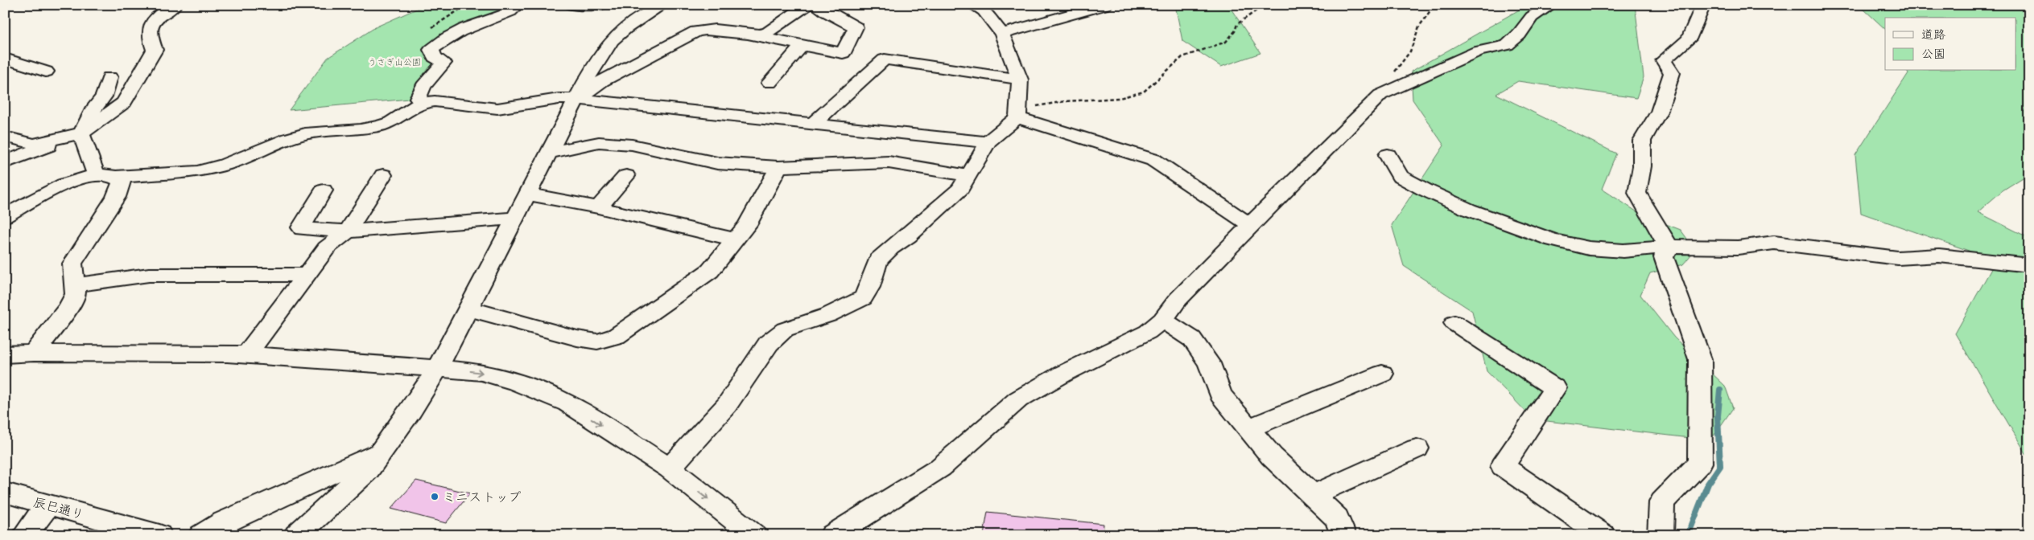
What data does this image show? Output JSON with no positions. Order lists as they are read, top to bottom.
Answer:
{
  "streets": {
    "street": ["辰巳通り"]
  },
  "parks": ["うさぎ山公園"],
  "places": ["ミニストップ"],
  "legend": ["道路", "公園"]
}
